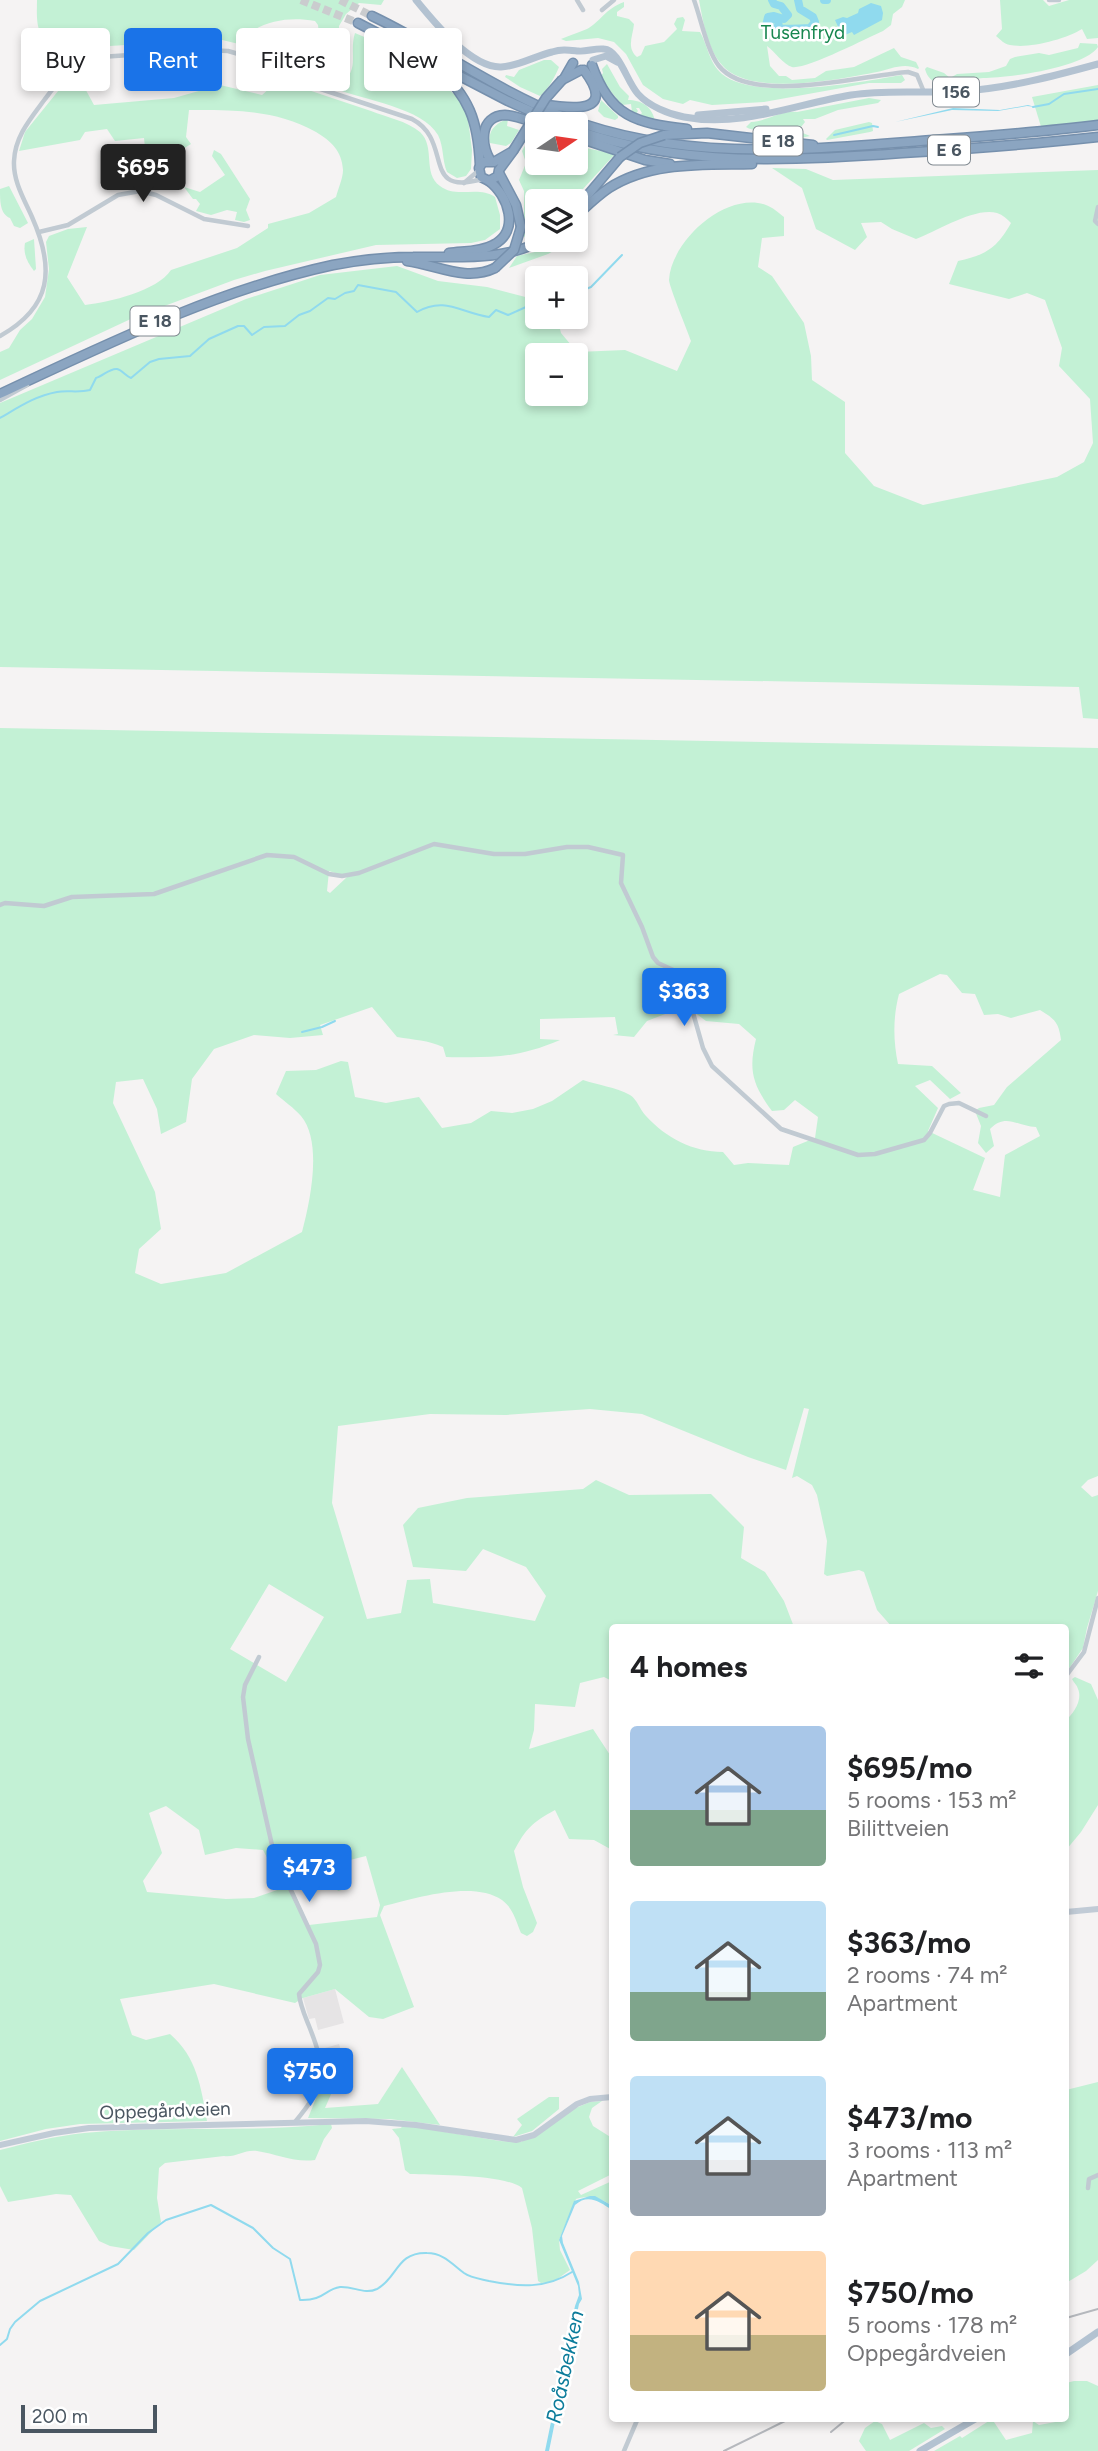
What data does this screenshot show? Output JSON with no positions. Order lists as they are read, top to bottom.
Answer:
{
  "streets": {
    "highway": ["E 18", "E 6"],
    "main road": ["156", "Oppegårdveien"]
  },
  "crossings": [
    ["E 18", "E 6"]
  ],
  "water": ["Roåsbekken"],
  "parks": ["Tusenfryd"],
  "scale_bar": "200 m",
  "north": "right",
  "page": {
    "chip": [
      "Buy",
      "Rent",
      "Filters",
      "New"
    ],
    "map_buttons": ["+", "−"],
    "price": [
      "$695",
      "$363",
      "$473",
      "$750"
    ],
    "heading": "4 homes",
    "list": [
      {
        "name": "$695/mo",
        "note": "5 rooms · 153 m² · Bilittveien"
      },
      {
        "name": "$363/mo",
        "note": "2 rooms · 74 m² · Apartment"
      },
      {
        "name": "$473/mo",
        "note": "3 rooms · 113 m² · Apartment"
      },
      {
        "name": "$750/mo",
        "note": "5 rooms · 178 m² · Oppegårdveien"
      }
    ],
    "scale": "200 m"
  }
}
